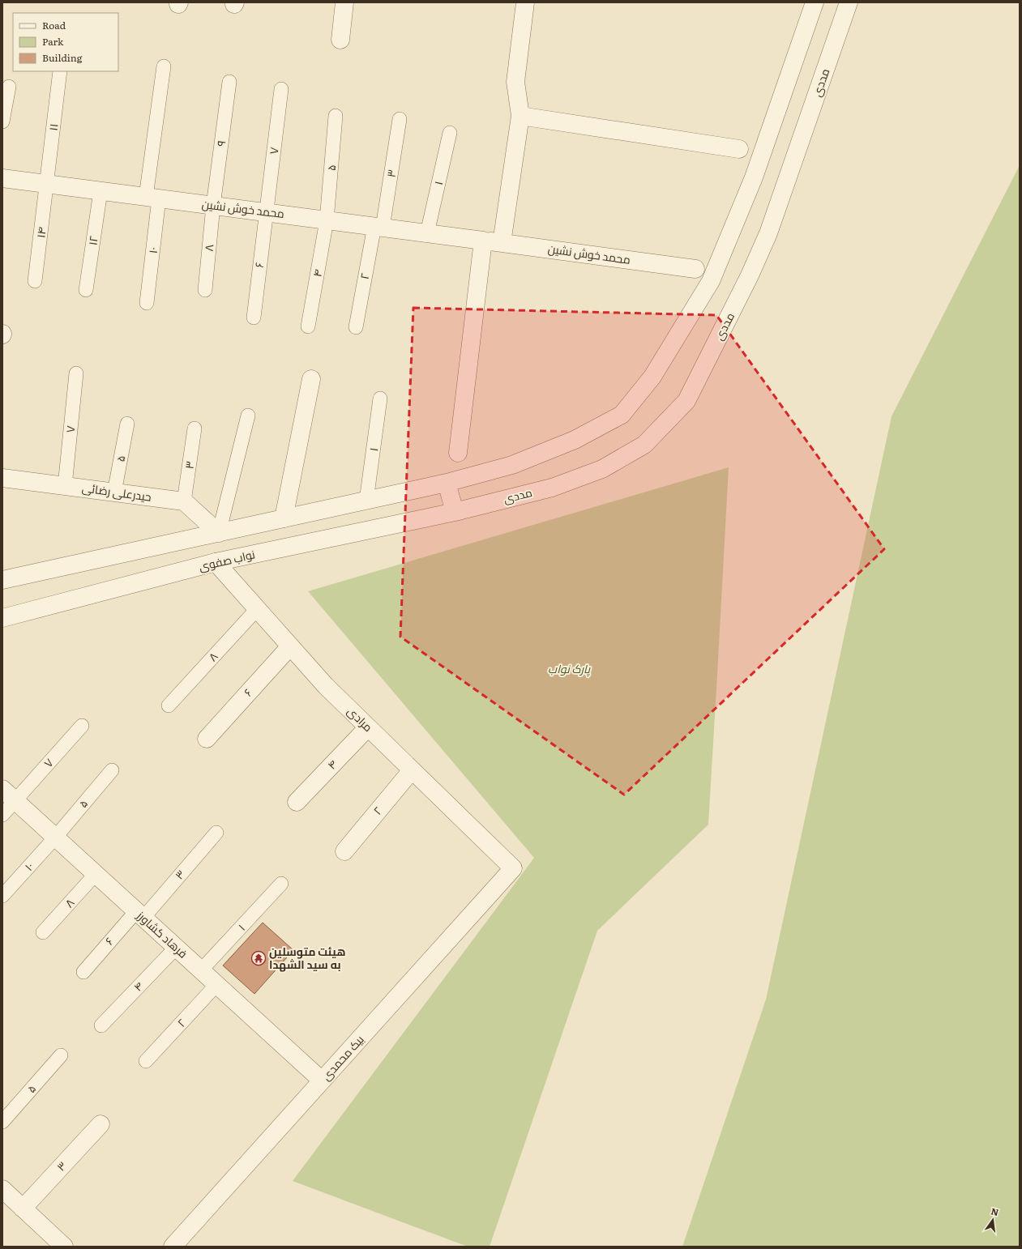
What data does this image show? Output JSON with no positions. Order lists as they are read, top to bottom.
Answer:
{
  "streets": {
    "street": [
      "مددی",
      "۳",
      "محمد خوش نشین",
      "۶",
      "۴",
      "۲",
      "حیدرعلی رضائی",
      "نواب صفوی",
      "مرادی",
      "فرهاد کشاورز",
      "بیک محمدی"
    ],
    "lane": [
      "۱۱",
      "۹",
      "۷",
      "۵",
      "۱",
      "۱۴",
      "۱۲",
      "۸",
      "۱۰"
    ]
  },
  "crossings": [
    ["مددی", "نواب صفوی"],
    ["۱۱", "محمد خوش نشین"],
    ["۱۱", "۱۴"],
    ["۹", "محمد خوش نشین"],
    ["۹", "۸"],
    ["۷", "محمد خوش نشین"],
    ["۷", "۶"],
    ["۷", "حیدرعلی رضائی"],
    ["۷", "فرهاد کشاورز"],
    ["۵", "محمد خوش نشین"],
    ["۵", "۱۰"],
    ["۵", "۴"],
    ["۵", "حیدرعلی رضائی"],
    ["۵", "فرهاد کشاورز"],
    ["۳", "محمد خوش نشین"],
    ["۳", "۶"],
    ["۳", "۲"],
    ["۳", "حیدرعلی رضائی"],
    ["۳", "فرهاد کشاورز"],
    ["۱", "محمد خوش نشین"],
    ["۱", "فرهاد کشاورز"],
    ["محمد خوش نشین", "۱۴"],
    ["محمد خوش نشین", "۱۲"],
    ["محمد خوش نشین", "۸"],
    ["محمد خوش نشین", "۱۰"],
    ["محمد خوش نشین", "۶"],
    ["محمد خوش نشین", "۴"],
    ["محمد خوش نشین", "۲"],
    ["۸", "مرادی"],
    ["۸", "فرهاد کشاورز"],
    ["۱۰", "فرهاد کشاورز"],
    ["۶", "مرادی"],
    ["۶", "فرهاد کشاورز"],
    ["۴", "مرادی"],
    ["۴", "فرهاد کشاورز"],
    ["۲", "مرادی"],
    ["۲", "فرهاد کشاورز"],
    ["نواب صفوی", "مرادی"],
    ["مرادی", "بیک محمدی"],
    ["فرهاد کشاورز", "بیک محمدی"]
  ],
  "parks": ["پارک نواب"],
  "places": {
    "temple": ["هیئت متوسلین به سید الشهدا"]
  },
  "legend": ["Road", "Park", "Building"],
  "north": "top"
}
